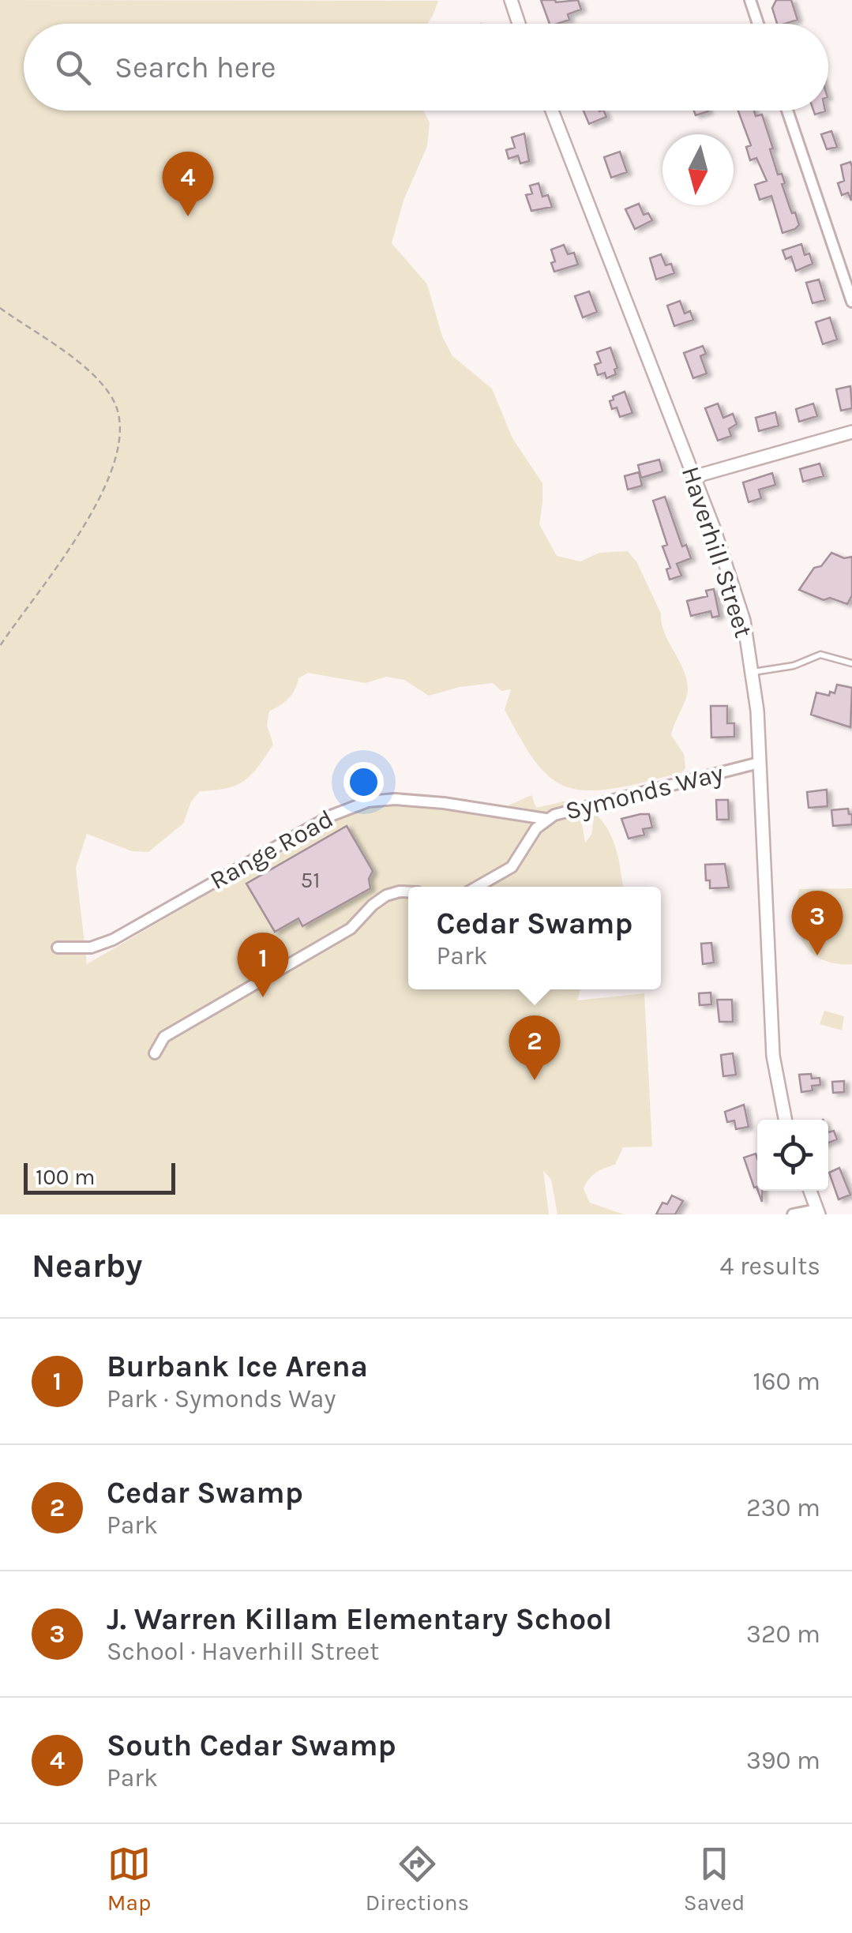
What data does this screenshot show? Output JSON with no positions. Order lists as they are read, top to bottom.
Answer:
{
  "streets": {
    "street": ["Haverhill Street", "Symonds Way", "Range Road"]
  },
  "crossings": [
    ["Haverhill Street", "Symonds Way"],
    ["Symonds Way", "Range Road"]
  ],
  "house_numbers": ["51"],
  "scale_bar": "100 m",
  "north": "bottom",
  "page": {
    "search": "Search here",
    "pins": [
      "4",
      "3",
      "1",
      "2"
    ],
    "popup": ["Cedar Swamp", "Park"],
    "scale": "100 m",
    "heading": ["Nearby", "4 results"],
    "list": [
      {
        "mark": "1",
        "name": "Burbank Ice Arena",
        "note": "Park · Symonds Way",
        "value": "160 m"
      },
      {
        "mark": "2",
        "name": "Cedar Swamp",
        "note": "Park",
        "value": "230 m"
      },
      {
        "mark": "3",
        "name": "J. Warren Killam Elementary School",
        "note": "School · Haverhill Street",
        "value": "320 m"
      },
      {
        "mark": "4",
        "name": "South Cedar Swamp",
        "note": "Park",
        "value": "390 m"
      }
    ],
    "nav": ["Map", "Directions", "Saved"]
  }
}
